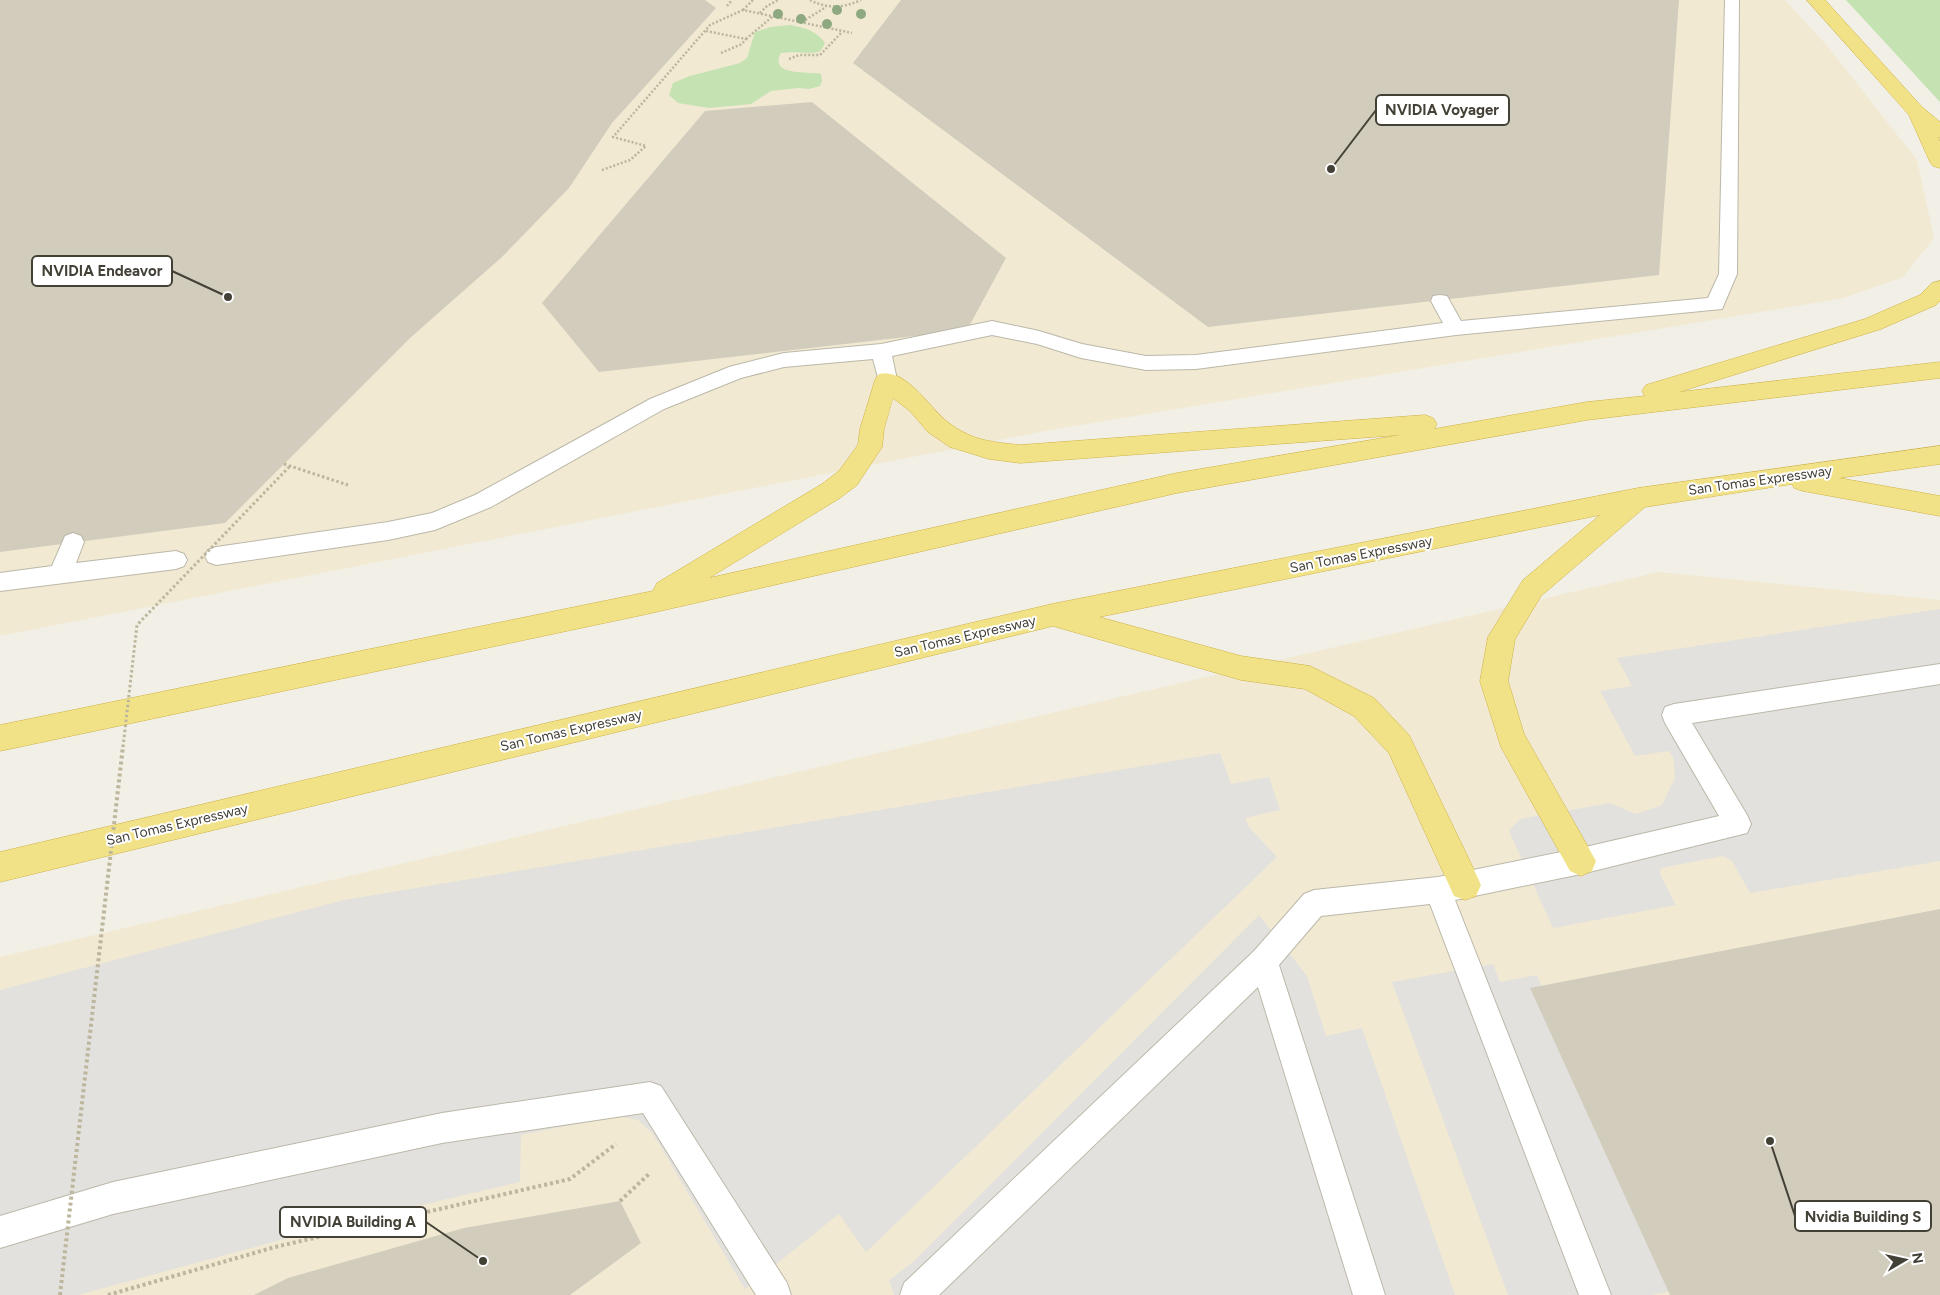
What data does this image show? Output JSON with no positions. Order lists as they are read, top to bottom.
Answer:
{
  "streets": {
    "highway": ["San Tomas Expressway"]
  },
  "places": [
    "NVIDIA Voyager",
    "NVIDIA Endeavor",
    "Nvidia Building S",
    "NVIDIA Building A"
  ],
  "north": "right"
}
